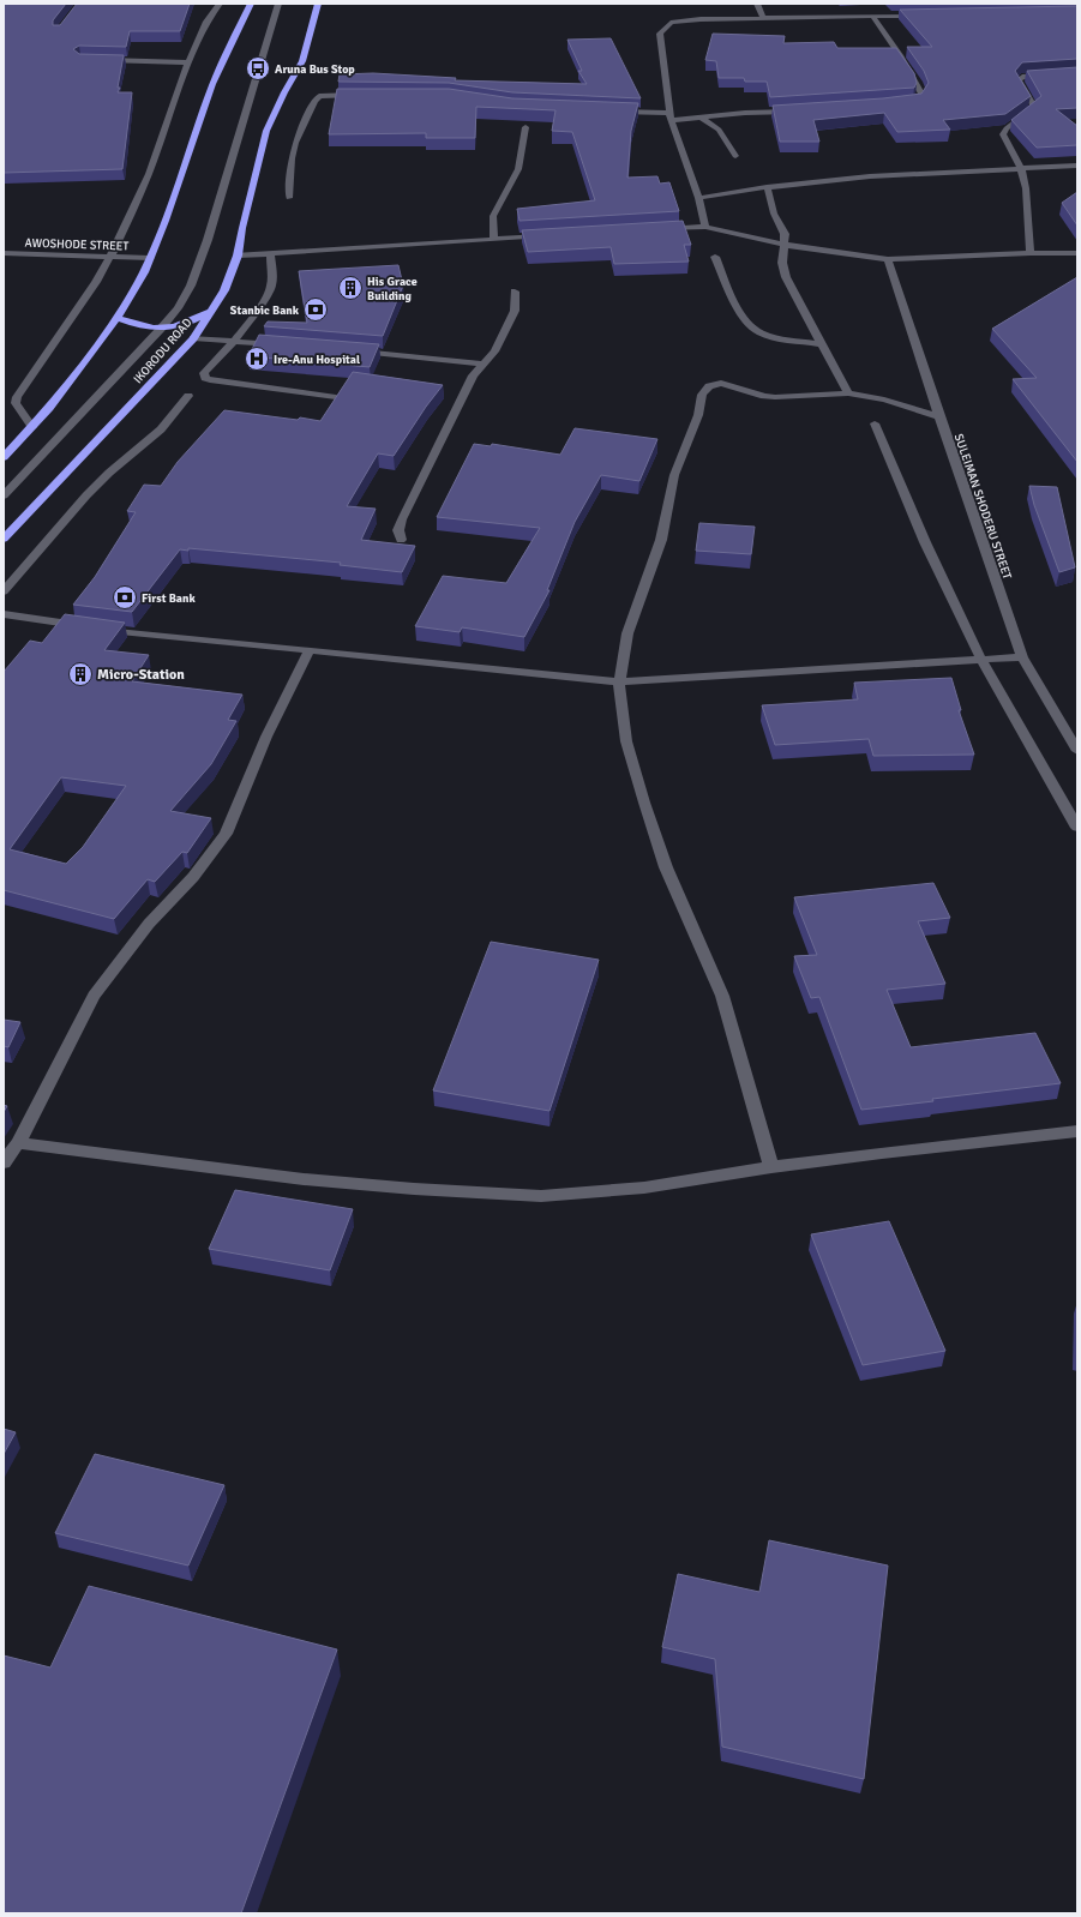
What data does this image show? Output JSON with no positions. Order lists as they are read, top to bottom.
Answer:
{
  "streets": {
    "highway": ["IKORODU ROAD"],
    "street": ["AWOSHODE STREET", "SULEIMAN SHODERU STREET"]
  },
  "places": {
    "bus stop": ["Aruna Bus Stop"],
    "building": ["His Grace Building", "Micro-Station"],
    "bank": ["Stanbic Bank", "First Bank"],
    "hospital": ["Ire-Anu Hospital"]
  }
}
